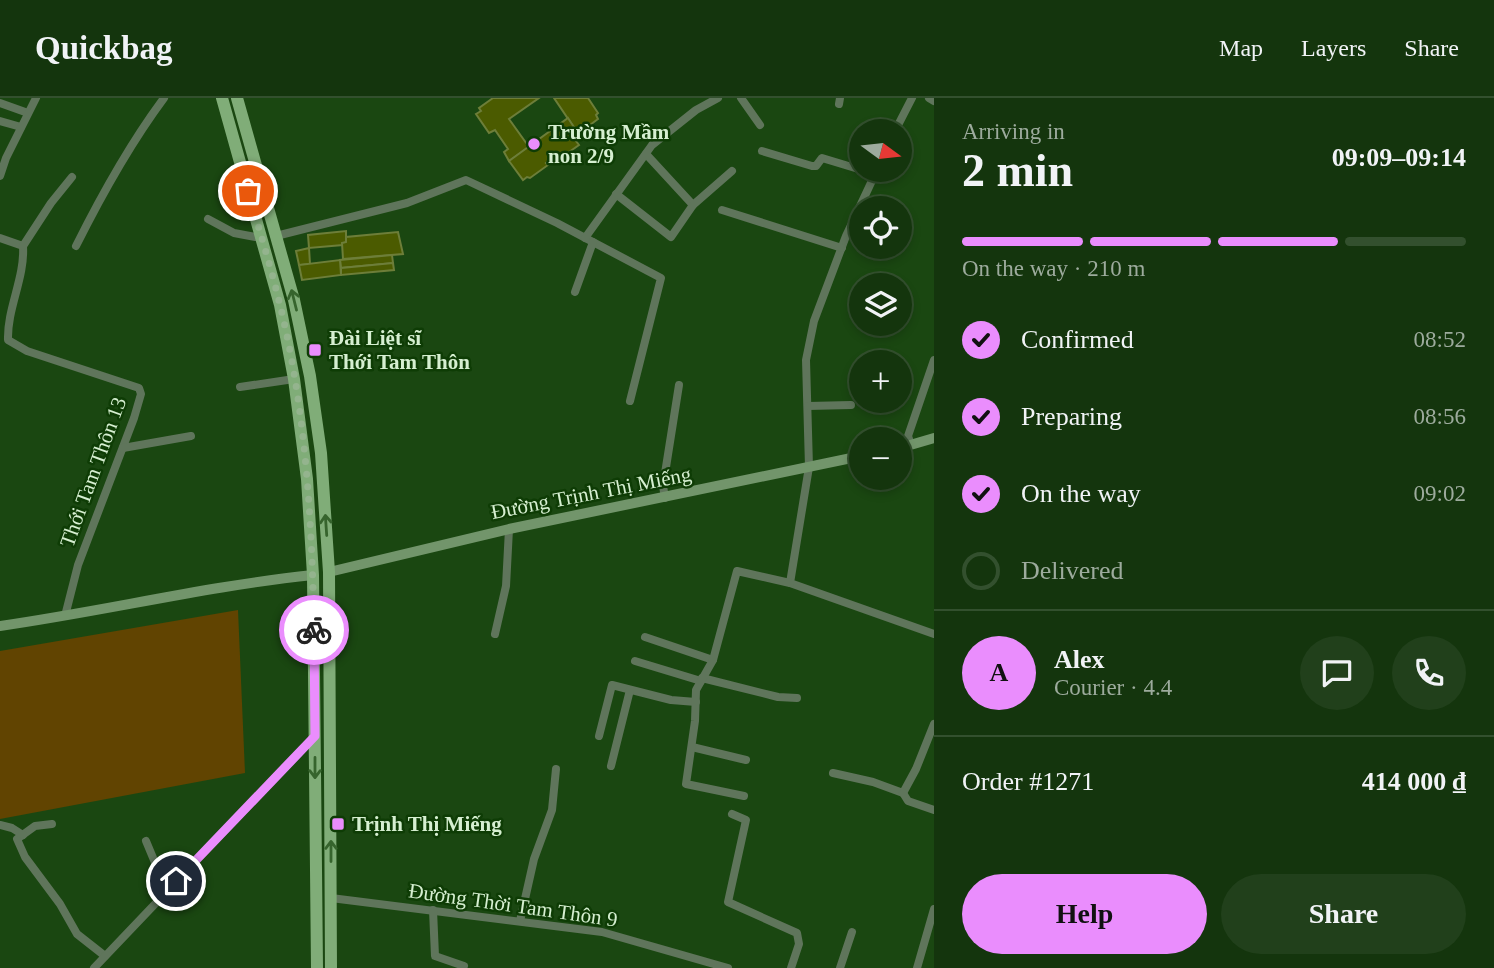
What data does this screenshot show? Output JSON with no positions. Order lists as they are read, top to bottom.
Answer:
{
  "streets": {
    "main road": ["Đường Trịnh Thị Miếng"],
    "street": ["Thới Tam Thôn 13", "Đường Thời Tam Thôn 9"]
  },
  "places": {
    "other": ["Trường Mầm non 2/9"],
    "transit": ["Đài Liệt sĩ Thới Tam Thôn", "Trịnh Thị Miếng"]
  },
  "north": "right",
  "page": {
    "header": "Quickbag",
    "nav": ["Map", "Layers", "Share"],
    "heading": ["2 min", "Arriving in", "09:09–09:14"],
    "panel": [
      "Alex",
      "Courier · 4.4",
      "Order #1271",
      "414 000 ₫"
    ],
    "map_buttons": ["+", "−"],
    "bar": "On the way · 210 m",
    "list": [
      ["Confirmed", "08:52"],
      ["Preparing", "08:56"],
      ["On the way", "09:02"],
      "Delivered"
    ],
    "round": "A",
    "buttons": ["Help", "Share"]
  }
}
